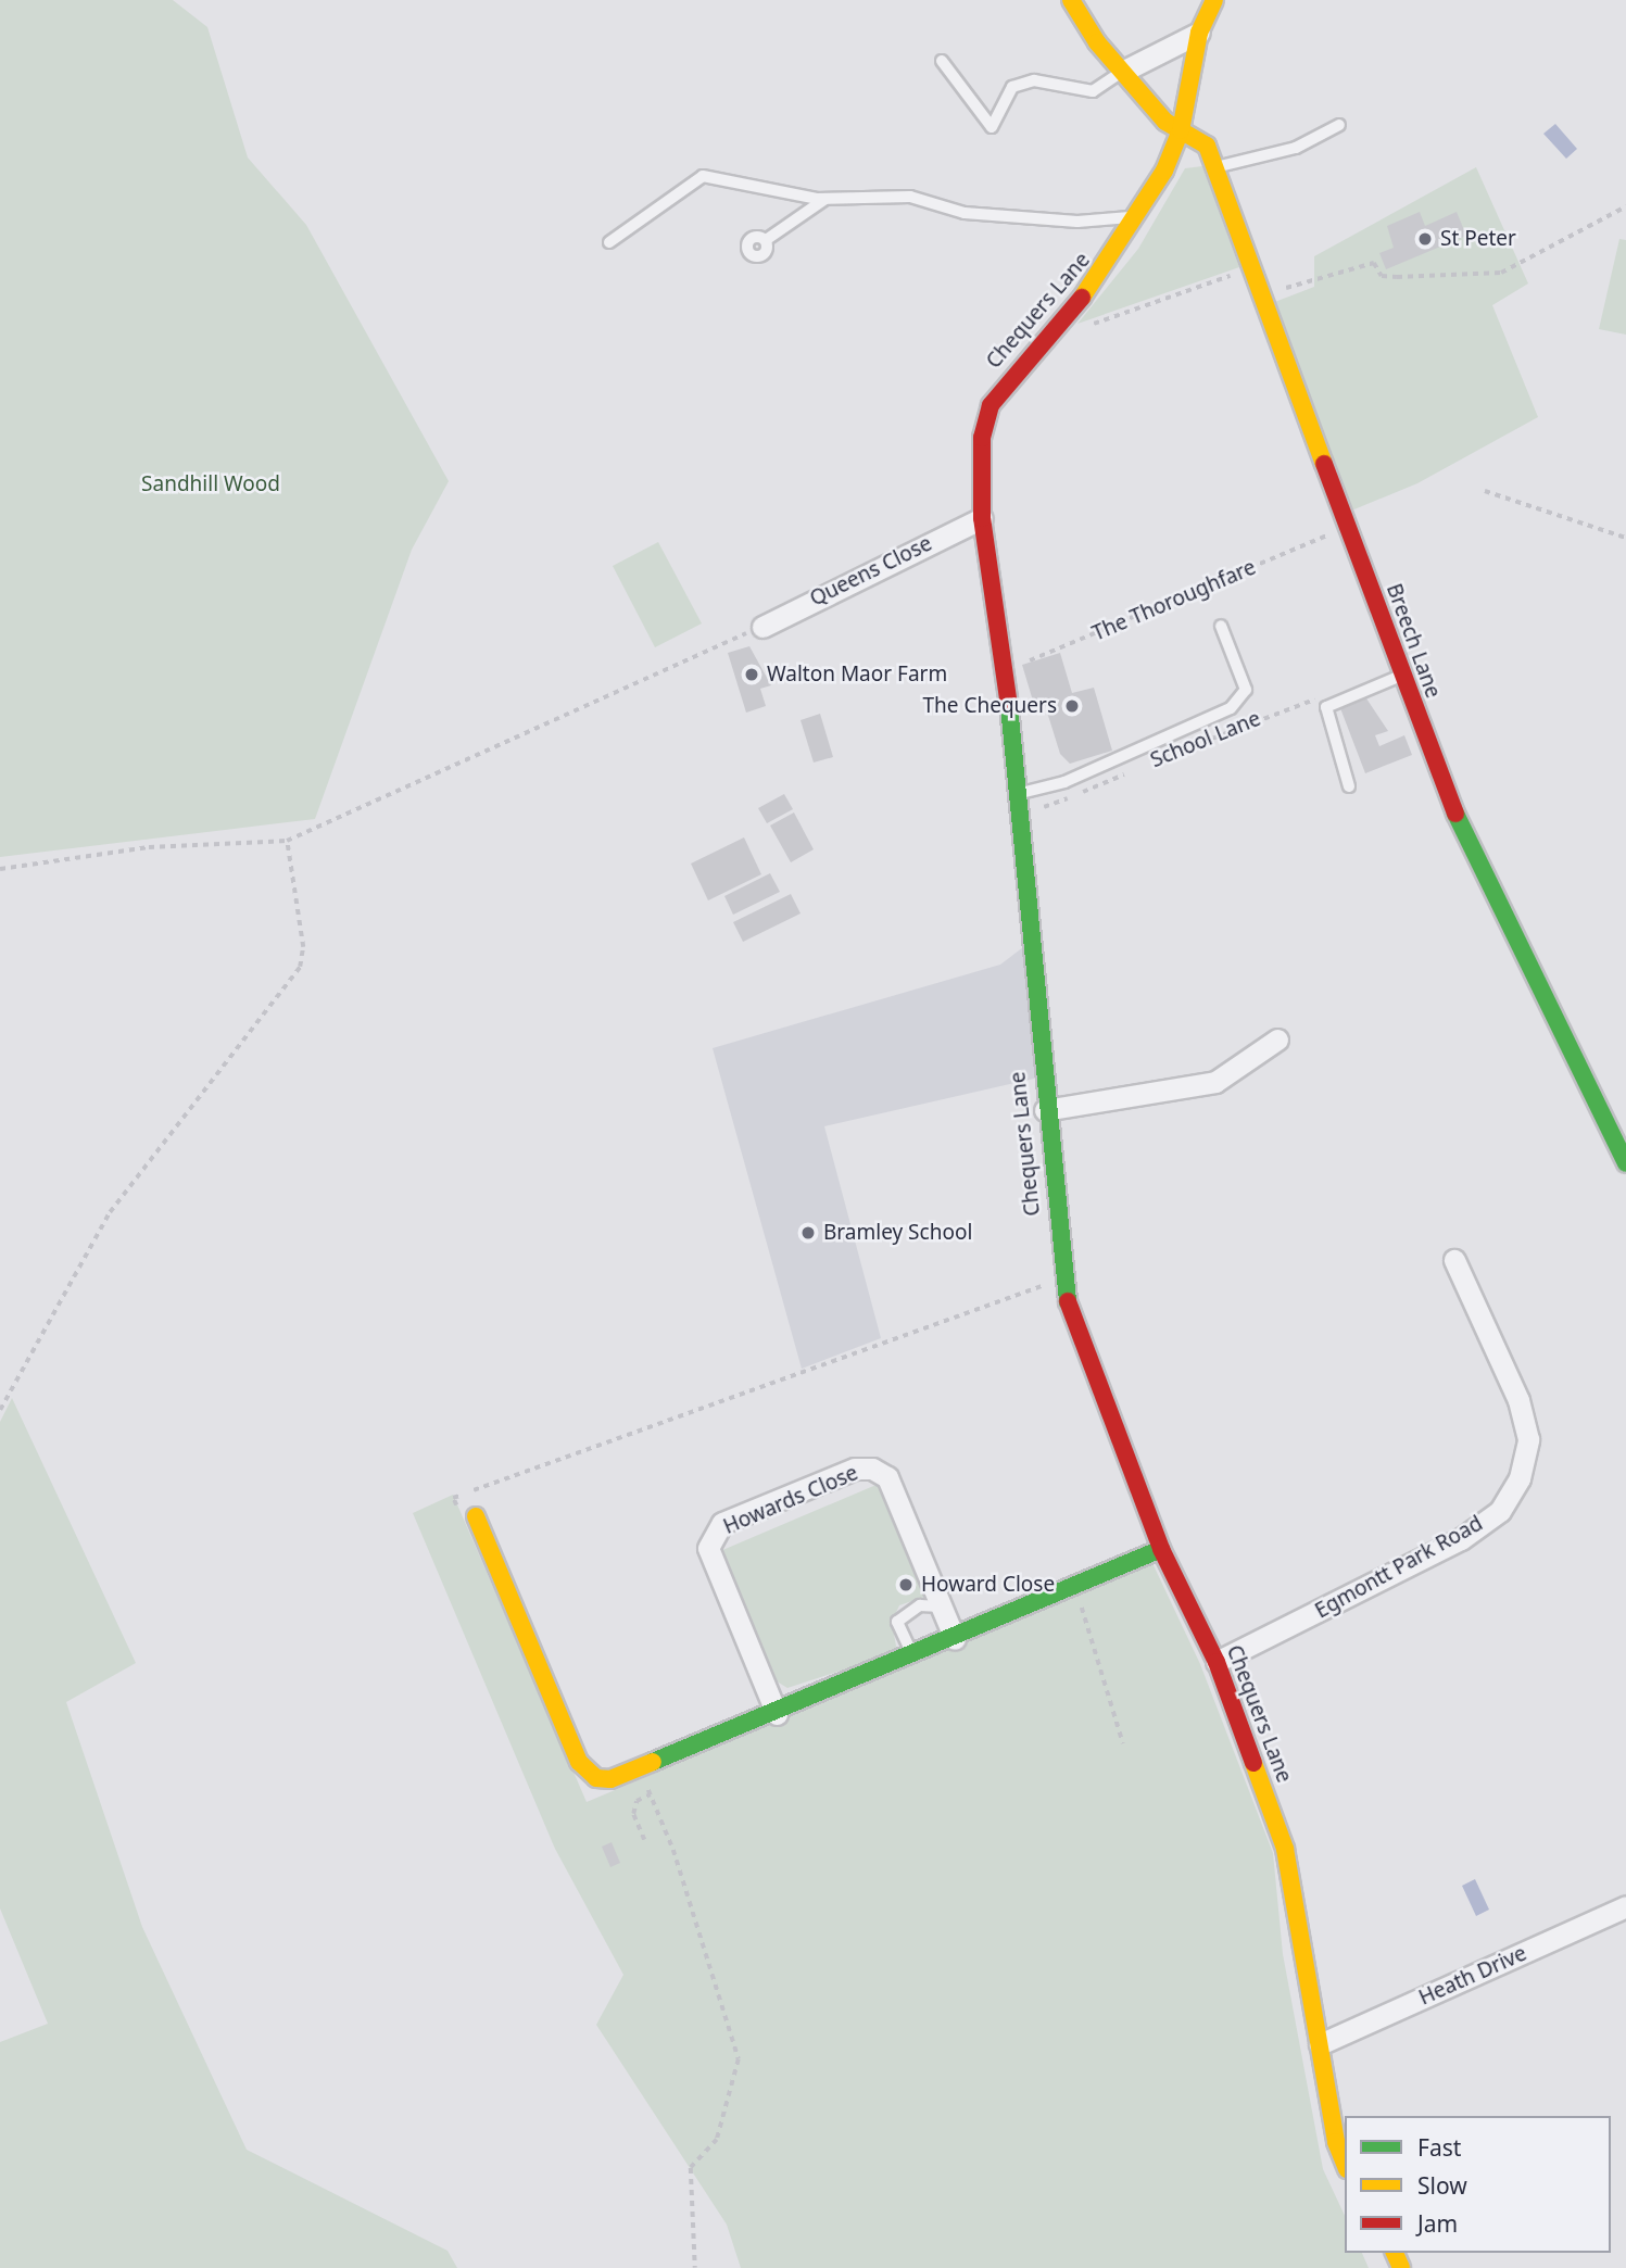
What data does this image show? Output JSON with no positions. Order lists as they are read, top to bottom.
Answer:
{
  "streets": {
    "main road": ["Chequers Lane", "Breech Lane"],
    "street": [
      "Queens Close",
      "Howards Close",
      "Egmontt Park Road",
      "Heath Drive"
    ],
    "path": ["The Thoroughfare", "School Lane"]
  },
  "crossings": [
    ["Chequers Lane", "Queens Close"],
    ["Chequers Lane", "The Thoroughfare"],
    ["Chequers Lane", "Breech Lane"],
    ["Chequers Lane", "School Lane"],
    ["Chequers Lane", "Egmontt Park Road"],
    ["Chequers Lane", "Heath Drive"],
    ["The Thoroughfare", "Breech Lane"]
  ],
  "parks": ["Sandhill Wood"],
  "places": [
    "St Peter",
    "Walton Maor Farm",
    "The Chequers",
    "Bramley School",
    "Howard Close"
  ],
  "legend": ["Fast", "Slow", "Jam"]
}
